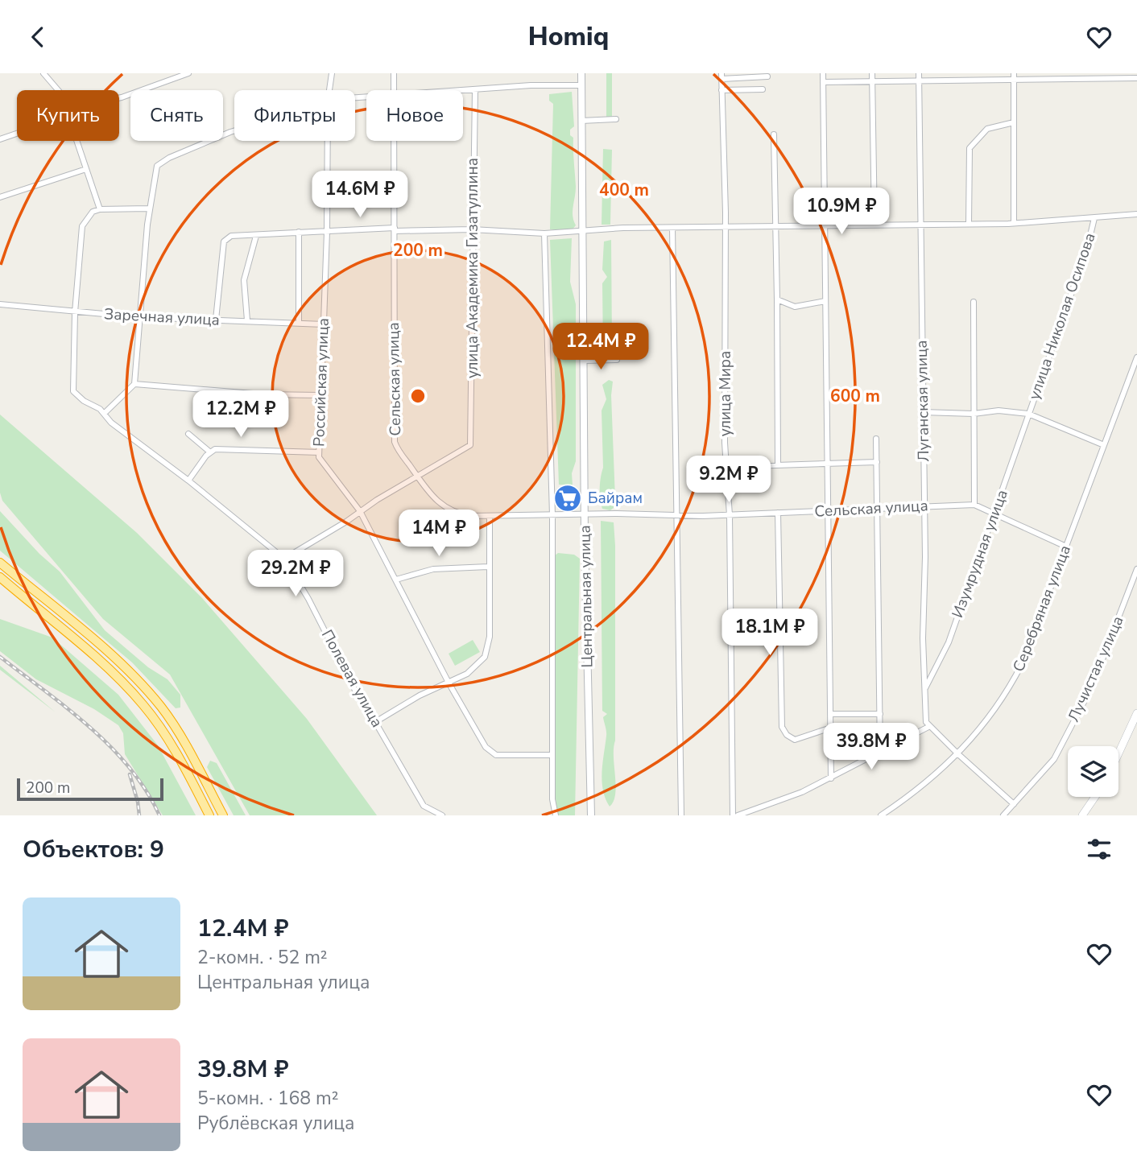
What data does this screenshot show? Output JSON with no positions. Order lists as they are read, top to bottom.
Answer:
{
  "streets": {
    "street": [
      "улица Академика Гизатуллина",
      "улица Николая Осипова",
      "Заречная улица",
      "Сельская улица",
      "Российская улица",
      "улица Мира",
      "Луганская улица",
      "Изумрудная улица",
      "Центральная улица",
      "Серебряная улица",
      "Лучистая улица",
      "Полевая улица"
    ]
  },
  "crossings": [
    ["улица Академика Гизатуллина", "Сельская улица"],
    ["улица Николая Осипова", "Изумрудная улица"],
    ["Заречная улица", "Российская улица"],
    ["Заречная улица", "Полевая улица"],
    ["Сельская улица", "улица Мира"],
    ["Сельская улица", "Луганская улица"],
    ["Сельская улица", "Изумрудная улица"],
    ["Сельская улица", "Центральная улица"],
    ["Сельская улица", "Серебряная улица"],
    ["Луганская улица", "Изумрудная улица"]
  ],
  "places": {
    "supermarket": ["Байрам"]
  },
  "scale_bar": "200 m",
  "page": {
    "header": "Homiq",
    "chip": [
      "Купить",
      "Снять",
      "Фильтры",
      "Новое"
    ],
    "price": [
      "14.6M ₽",
      "10.9M ₽",
      "12.4M ₽",
      "12.2M ₽",
      "9.2M ₽",
      "14M ₽",
      "29.2M ₽",
      "18.1M ₽",
      "39.8M ₽"
    ],
    "scale": "200 m",
    "heading": "Объектов: 9",
    "list": [
      {
        "name": "12.4M ₽",
        "note": "2-комн. · 52 m² · Центральная улица"
      },
      {
        "name": "39.8M ₽",
        "note": "5-комн. · 168 m² · Рублёвская улица"
      }
    ]
  },
  "rings": ["400 m", "200 m", "600 m"]
}
